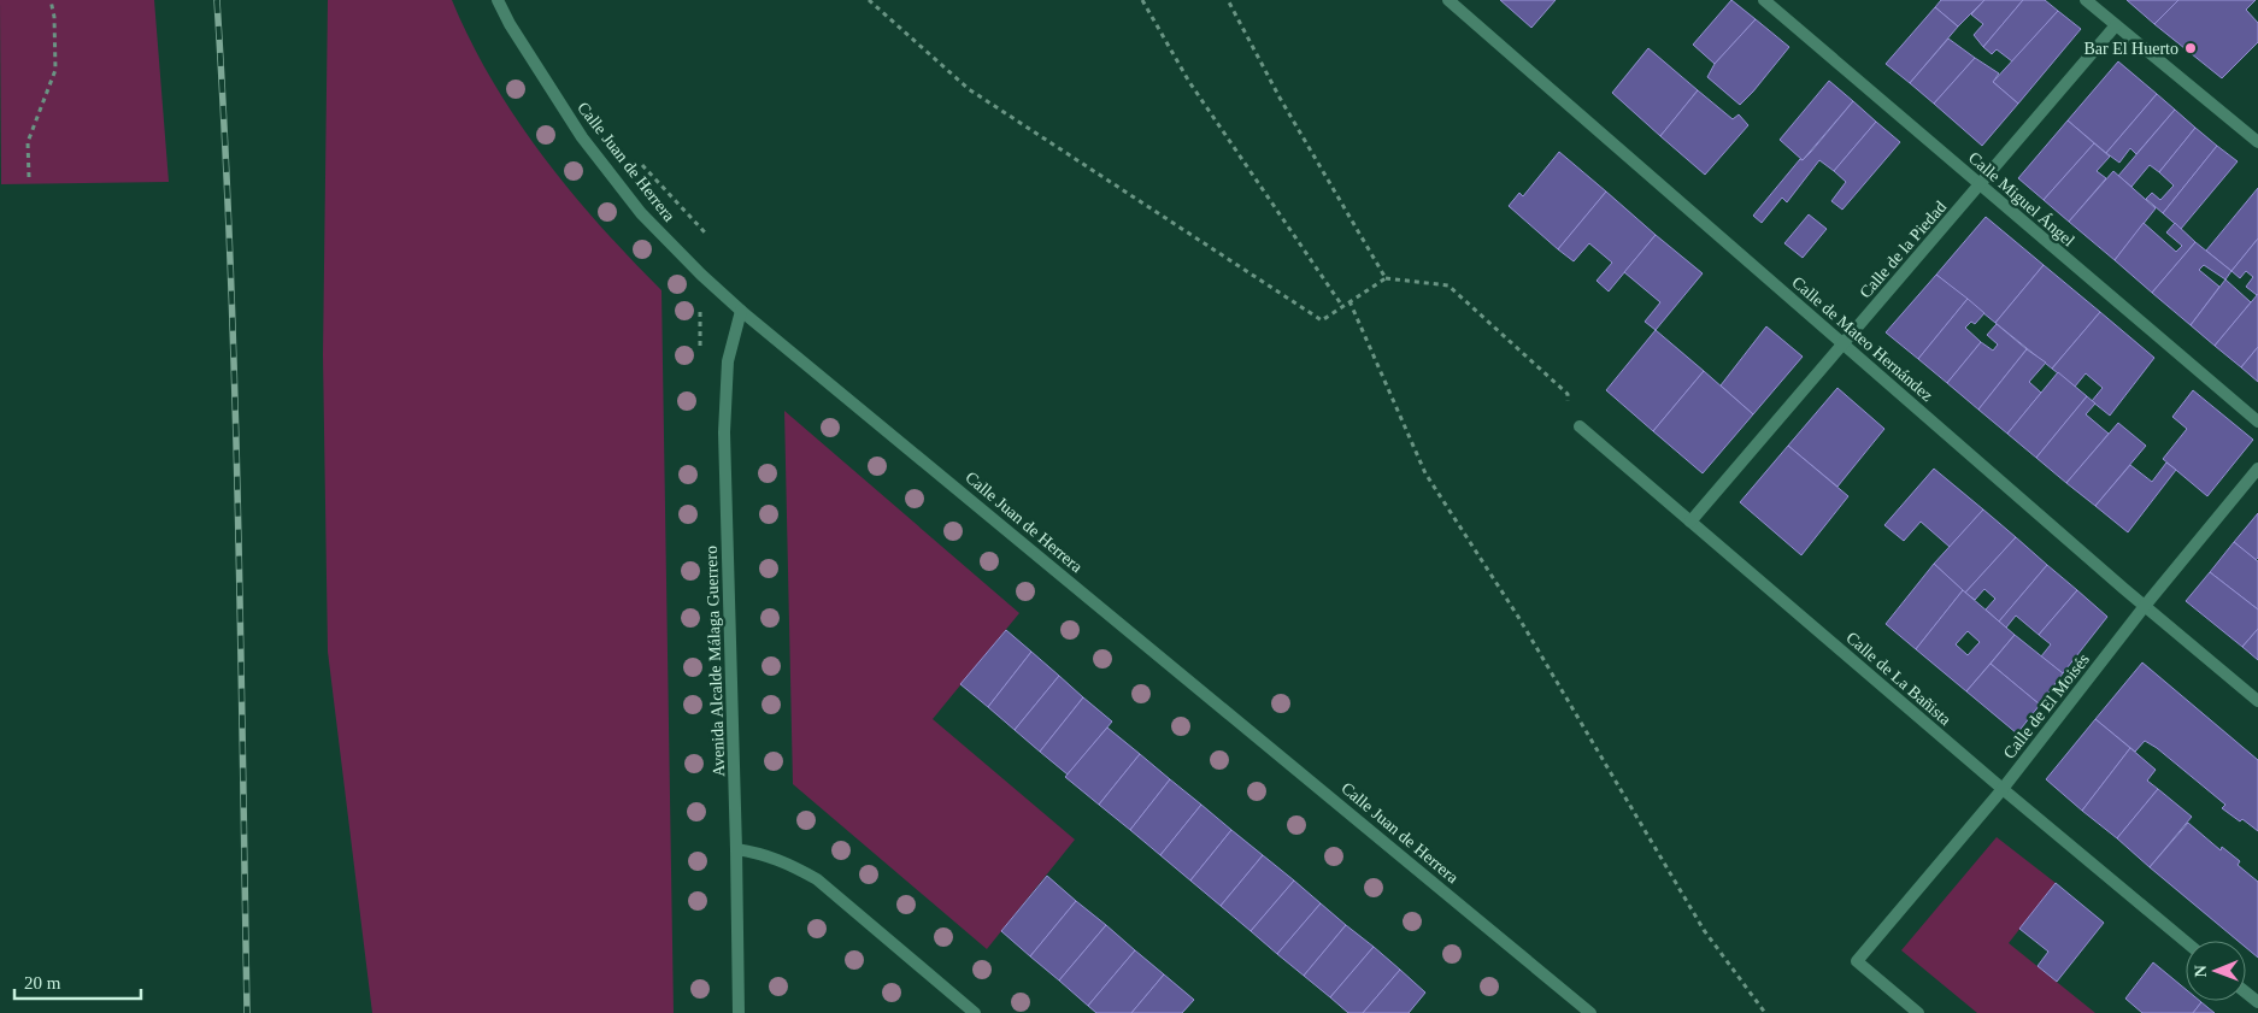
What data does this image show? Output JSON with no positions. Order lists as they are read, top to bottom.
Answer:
{
  "streets": {
    "street": [
      "Calle Juan de Herrera",
      "Calle Miguel Ángel",
      "Calle de la Piedad",
      "Calle de Mateo Hernández",
      "Avenida Alcalde Málaga Guerrero",
      "Calle de La Bañista",
      "Calle de El Moisés"
    ]
  },
  "crossings": [
    ["Calle Juan de Herrera", "Avenida Alcalde Málaga Guerrero"],
    ["Calle Miguel Ángel", "Calle de la Piedad"],
    ["Calle de la Piedad", "Calle de Mateo Hernández"],
    ["Calle de la Piedad", "Calle de La Bañista"],
    ["Calle de Mateo Hernández", "Calle de El Moisés"],
    ["Calle de La Bañista", "Calle de El Moisés"]
  ],
  "places": ["Bar El Huerto"],
  "scale_bar": "20 m",
  "north": "left"
}
